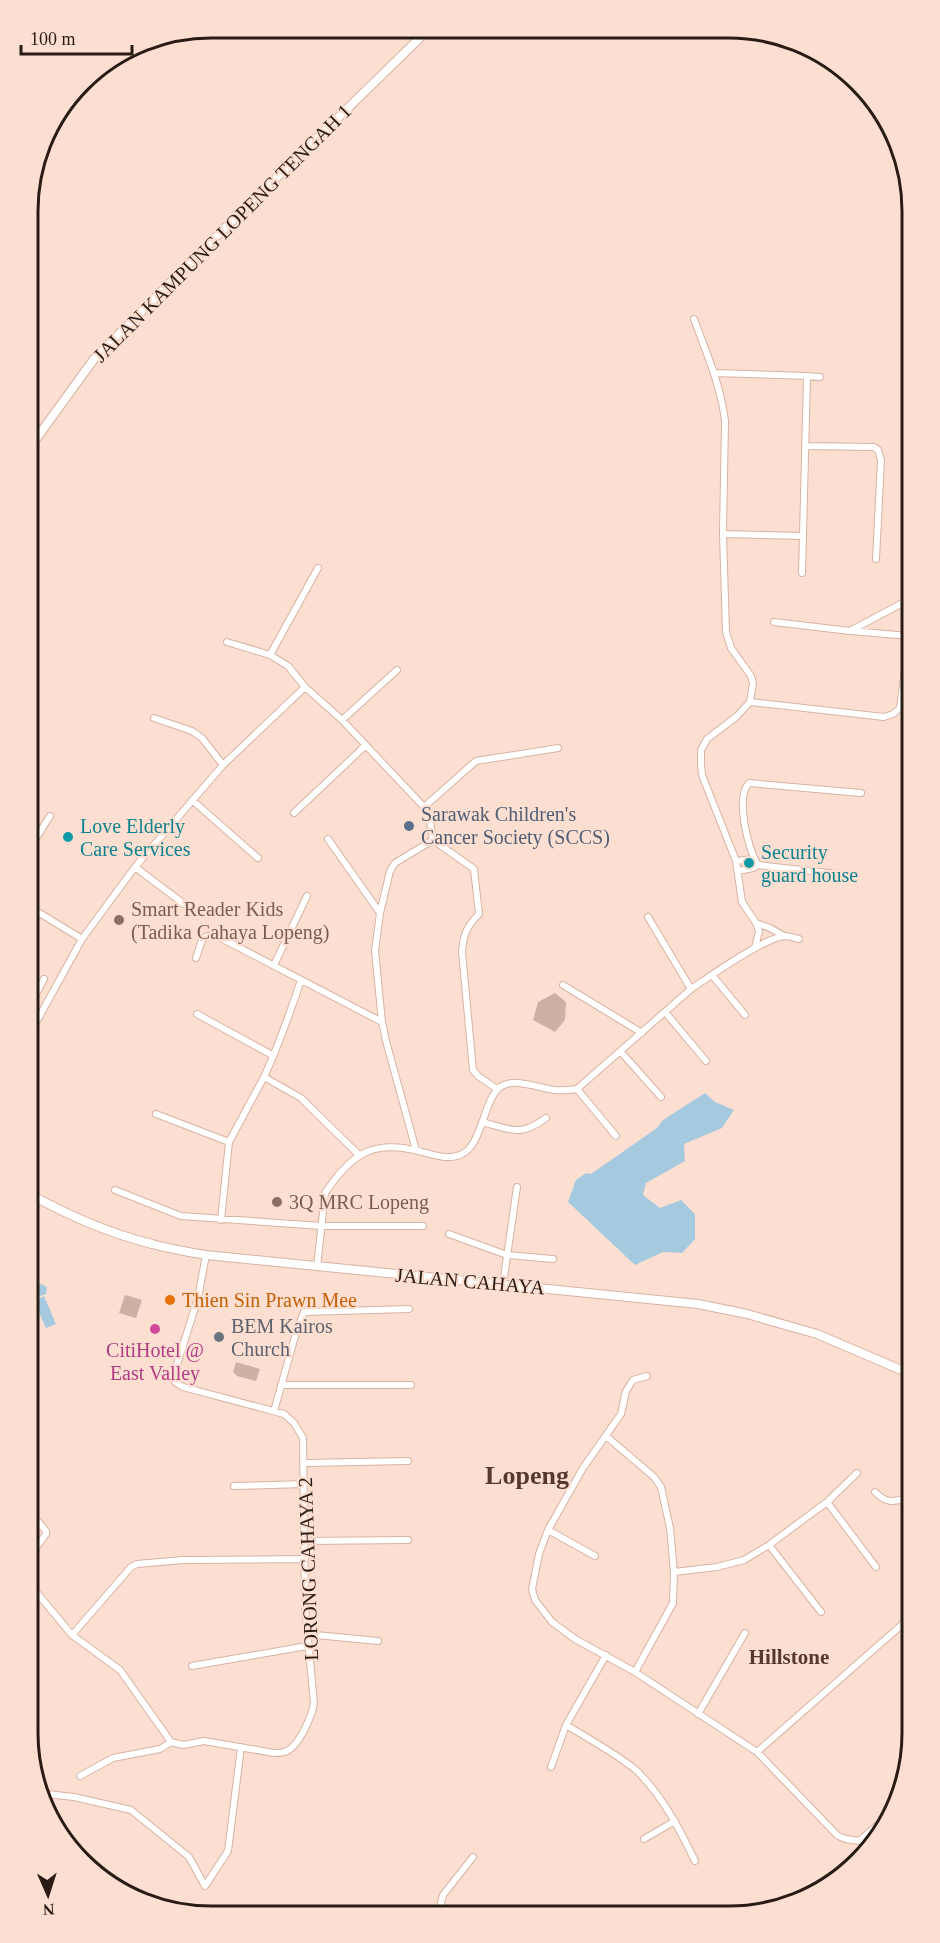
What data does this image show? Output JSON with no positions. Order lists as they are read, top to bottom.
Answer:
{
  "streets": {
    "street": ["JALAN KAMPUNG LOPENG TENGAH 1", "JALAN CAHAYA", "LORONG CAHAYA 2"]
  },
  "crossings": [
    ["JALAN CAHAYA", "LORONG CAHAYA 2"]
  ],
  "districts": ["Lopeng", "Hillstone"],
  "places": [
    "Sarawak Children's Cancer Society (SCCS)",
    "Love Elderly Care Services",
    "Security guard house",
    "Smart Reader Kids (Tadika Cahaya Lopeng)",
    "3Q MRC Lopeng",
    "Thien Sin Prawn Mee",
    "CitiHotel @ East Valley",
    "BEM Kairos Church"
  ],
  "scale_bar": "100 m",
  "north": "bottom"
}
